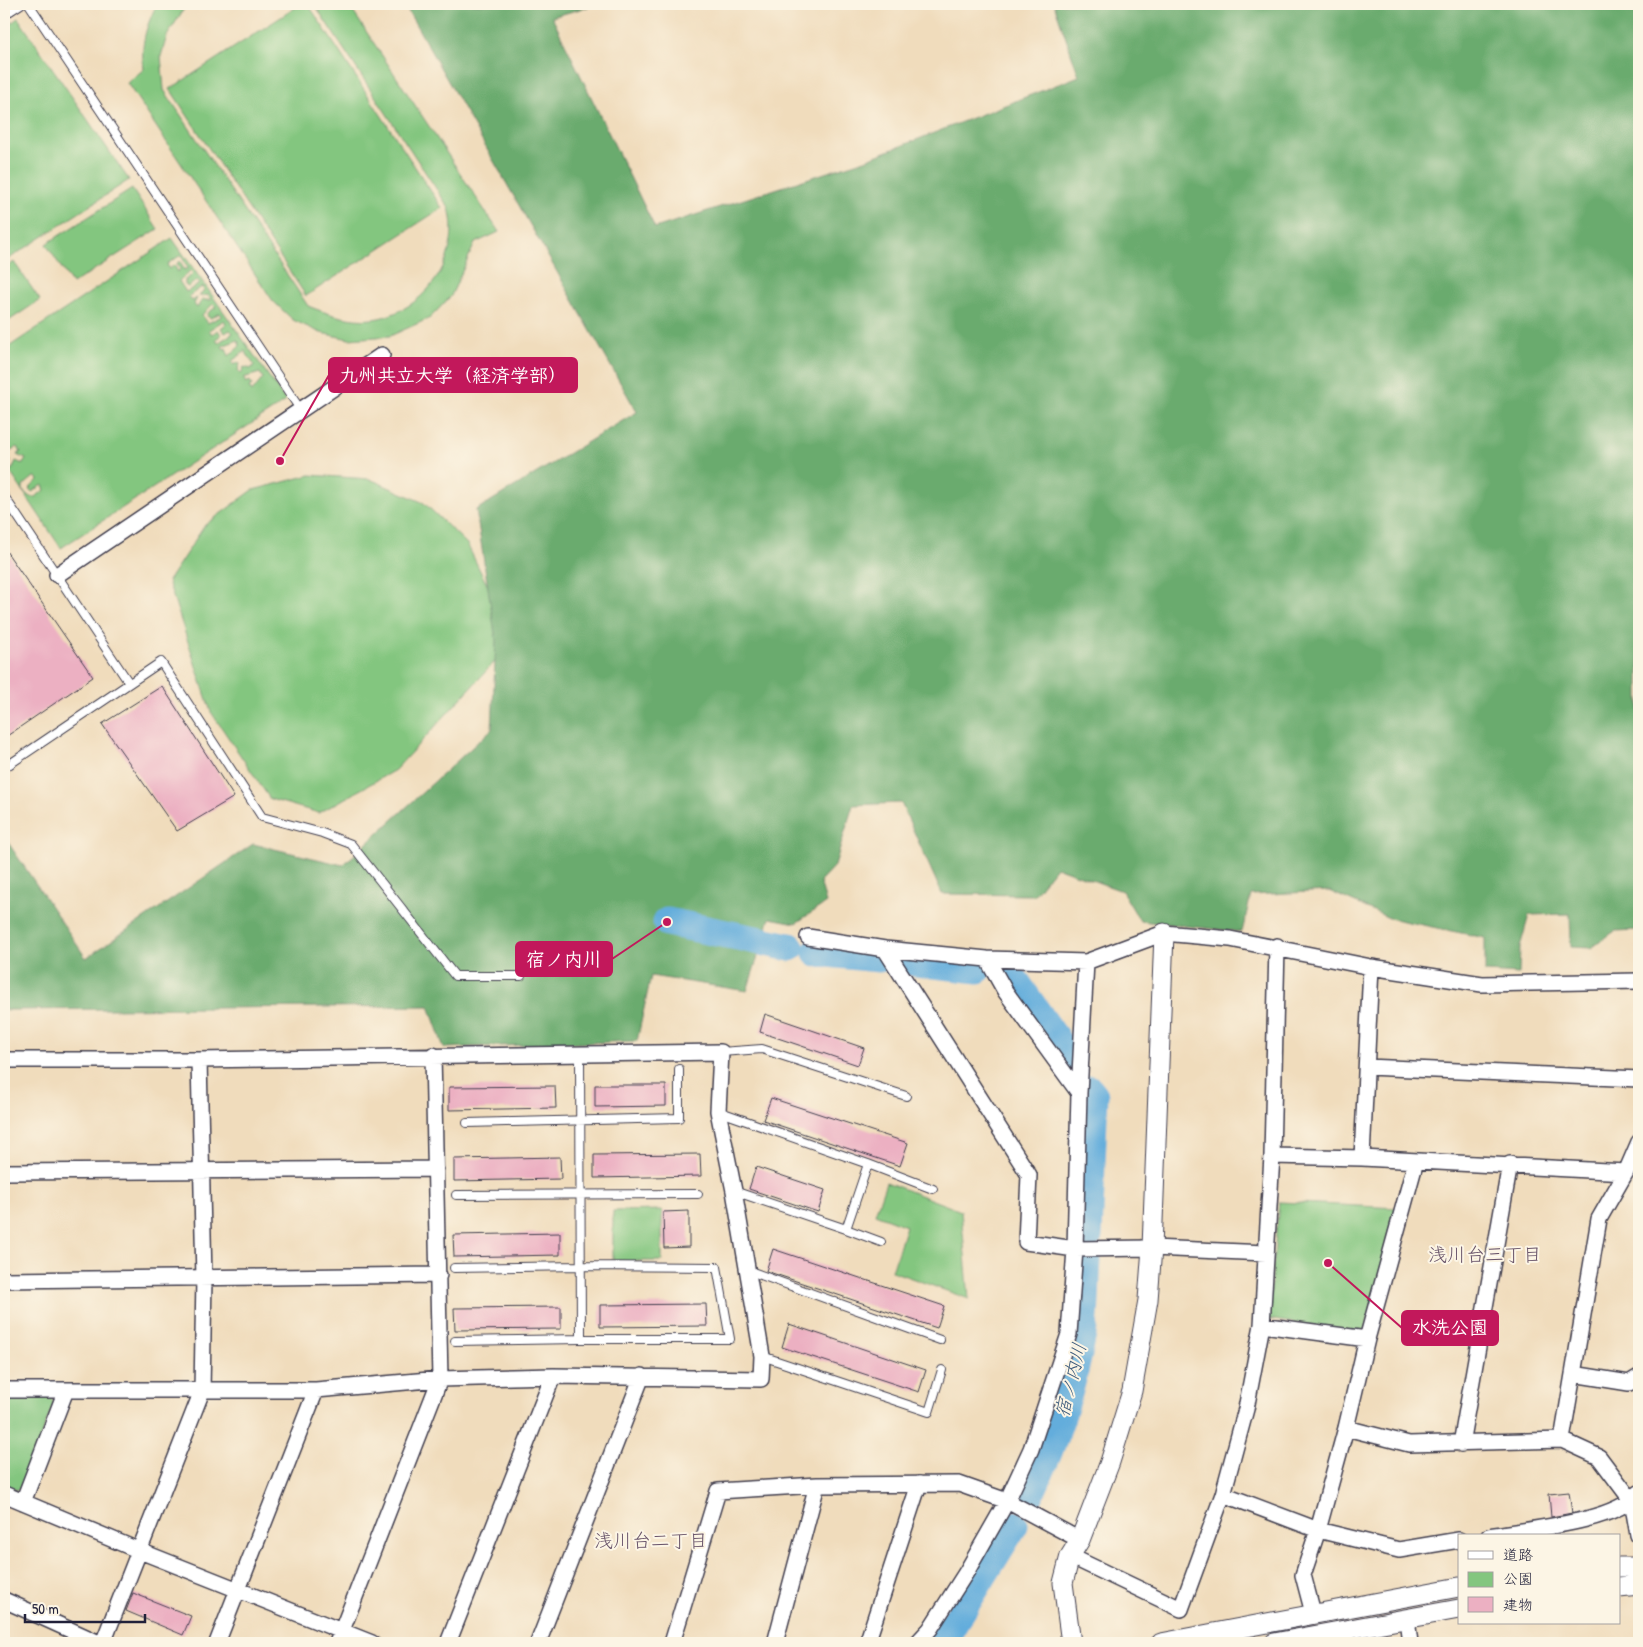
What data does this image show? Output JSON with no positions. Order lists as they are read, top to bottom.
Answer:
{
  "districts": ["浅川台三丁目", "浅川台二丁目"],
  "water": ["宿ノ内川"],
  "places": ["九州共立大学（経済学部）", "宿ノ内川", "水洗公園"],
  "legend": ["道路", "公園", "建物"],
  "scale_bar": "50 m"
}
